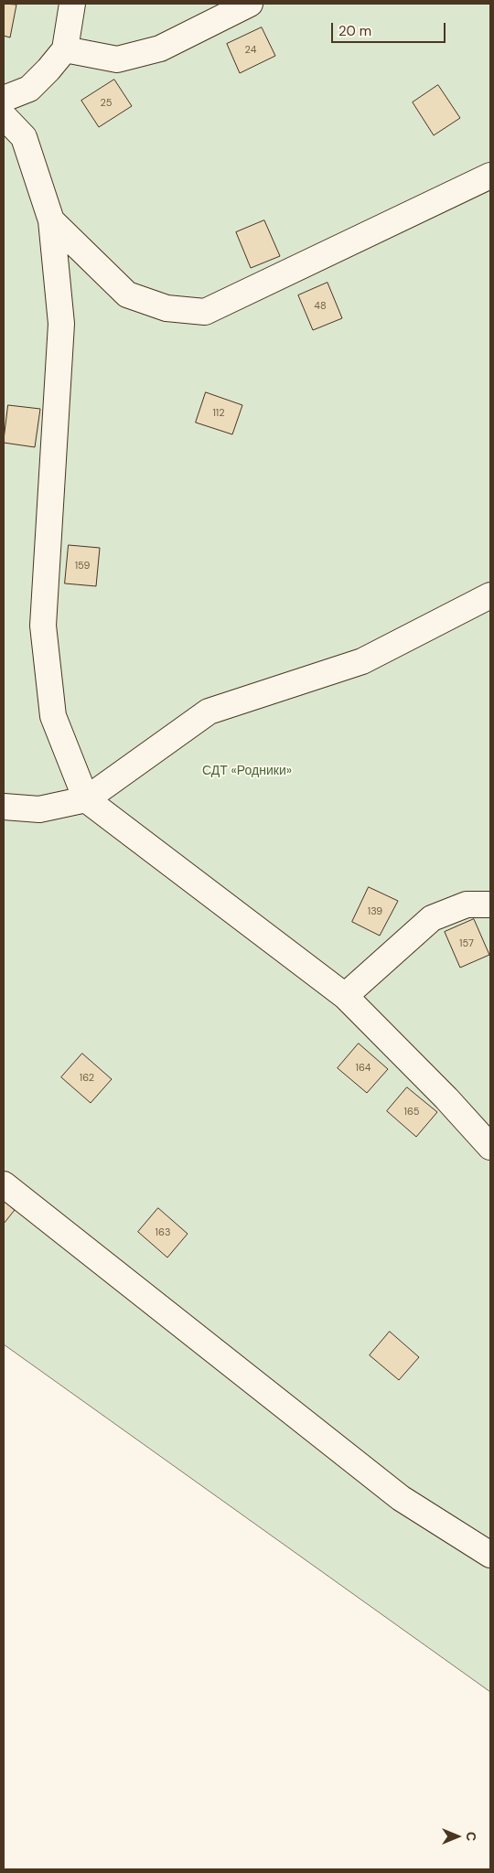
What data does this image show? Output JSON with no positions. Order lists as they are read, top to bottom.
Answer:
{
  "parks": ["СДТ «Родники»"],
  "house_numbers": [
    "24",
    "25",
    "48",
    "112",
    "159",
    "139",
    "157",
    "164",
    "162",
    "165",
    "163"
  ],
  "scale_bar": "20 m",
  "north": "right"
}
